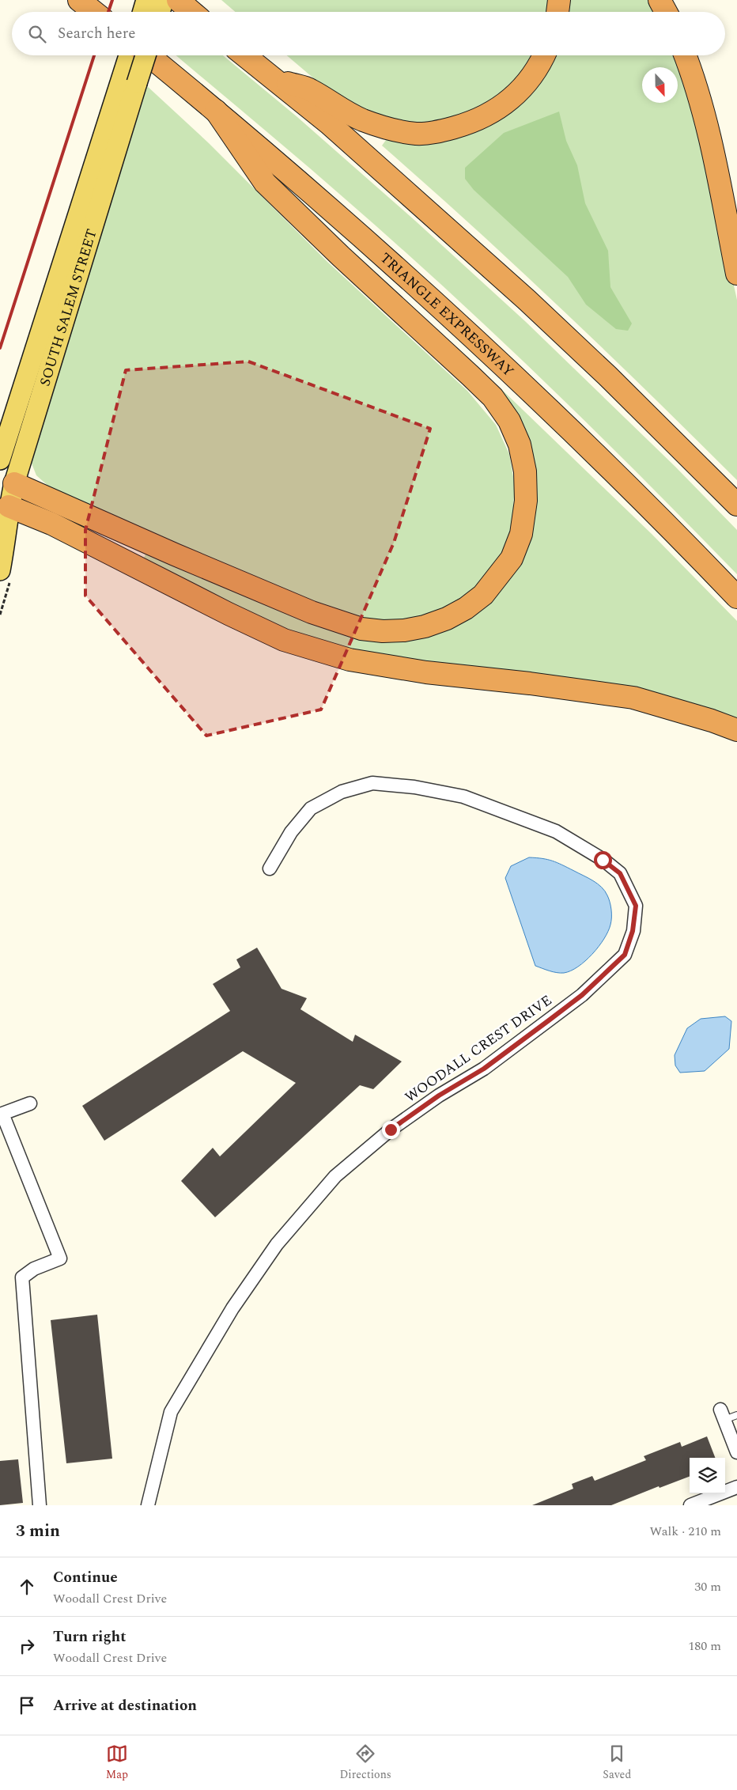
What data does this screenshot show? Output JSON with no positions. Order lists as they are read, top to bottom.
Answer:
{
  "streets": {
    "highway": ["TRIANGLE EXPRESSWAY"],
    "main road": ["SOUTH SALEM STREET"],
    "street": ["WOODALL CREST DRIVE"]
  },
  "north": "bottom",
  "page": {
    "search": "Search here",
    "heading": ["3 min", "Walk · 210 m"],
    "list": [
      ["Continue", "Woodall Crest Drive", "30 m"],
      ["Turn right", "Woodall Crest Drive", "180 m"],
      "Arrive at destination"
    ],
    "nav": ["Map", "Directions", "Saved"]
  }
}
